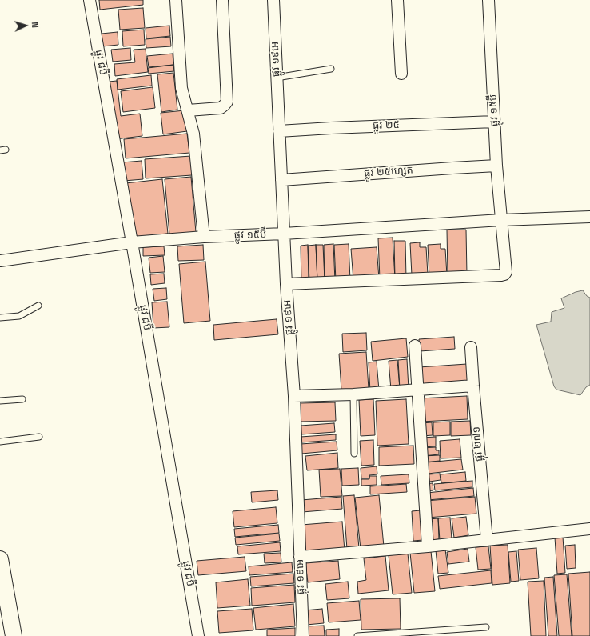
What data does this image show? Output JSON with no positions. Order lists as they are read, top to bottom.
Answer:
{
  "streets": {
    "street": [
      "ផ្លូវ ១៩អេ",
      "ផ្លូវ ៨ប៊ី",
      "ផ្លូវ ១៥ប៊ី",
      "ផ្លូវ ២៥",
      "ផ្លូវ ២៥ហ្សេត",
      "ផ្លុវ ២៧១"
    ]
  },
  "crossings": [
    ["ផ្លូវ ១៩អេ", "ផ្លូវ ១៥ប៊ី"],
    ["ផ្លូវ ១៩អេ", "ផ្លូវ ២៥"],
    ["ផ្លូវ ១៩អេ", "ផ្លូវ ២៥ហ្សេត"],
    ["ផ្លូវ ៨ប៊ី", "ផ្លូវ ១៥ប៊ី"],
    ["ផ្លូវ ១៥ប៊ី", "ផ្លូវ ២៥"],
    ["ផ្លូវ ១៥ប៊ី", "ផ្លូវ ២៥ហ្សេត"]
  ],
  "north": "right"
}
